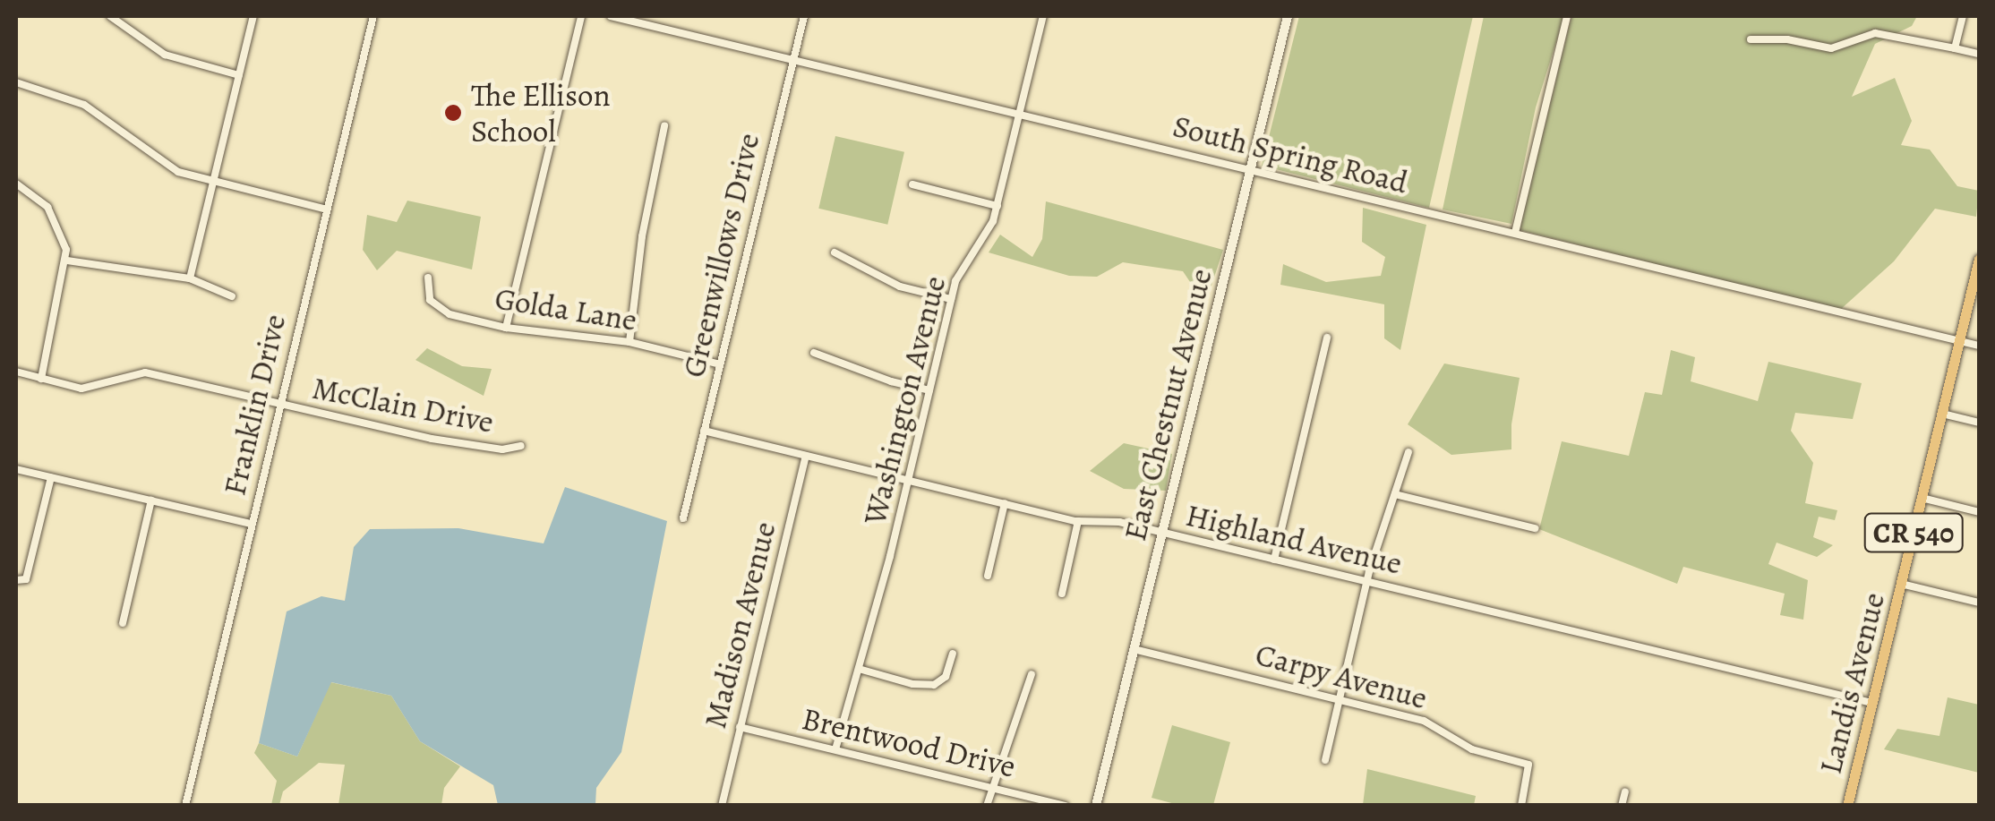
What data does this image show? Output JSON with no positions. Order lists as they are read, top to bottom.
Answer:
{
  "streets": {
    "main road": ["CR 540", "Landis Avenue"],
    "street": [
      "South Spring Road",
      "Greenwillows Drive",
      "Golda Lane",
      "Washington Avenue",
      "Franklin Drive",
      "McClain Drive",
      "East Chestnut Avenue",
      "Highland Avenue",
      "Madison Avenue",
      "Carpy Avenue",
      "Brentwood Drive"
    ]
  },
  "crossings": [
    ["South Spring Road", "Greenwillows Drive"],
    ["South Spring Road", "Washington Avenue"],
    ["South Spring Road", "East Chestnut Avenue"],
    ["South Spring Road", "Landis Avenue"],
    ["Greenwillows Drive", "Golda Lane"],
    ["Greenwillows Drive", "Highland Avenue"],
    ["Washington Avenue", "Highland Avenue"],
    ["Washington Avenue", "Brentwood Drive"],
    ["Franklin Drive", "McClain Drive"],
    ["East Chestnut Avenue", "Highland Avenue"],
    ["East Chestnut Avenue", "Carpy Avenue"],
    ["Highland Avenue", "Madison Avenue"],
    ["Highland Avenue", "Landis Avenue"],
    ["Madison Avenue", "Brentwood Drive"]
  ],
  "places": ["The Ellison School"]
}
